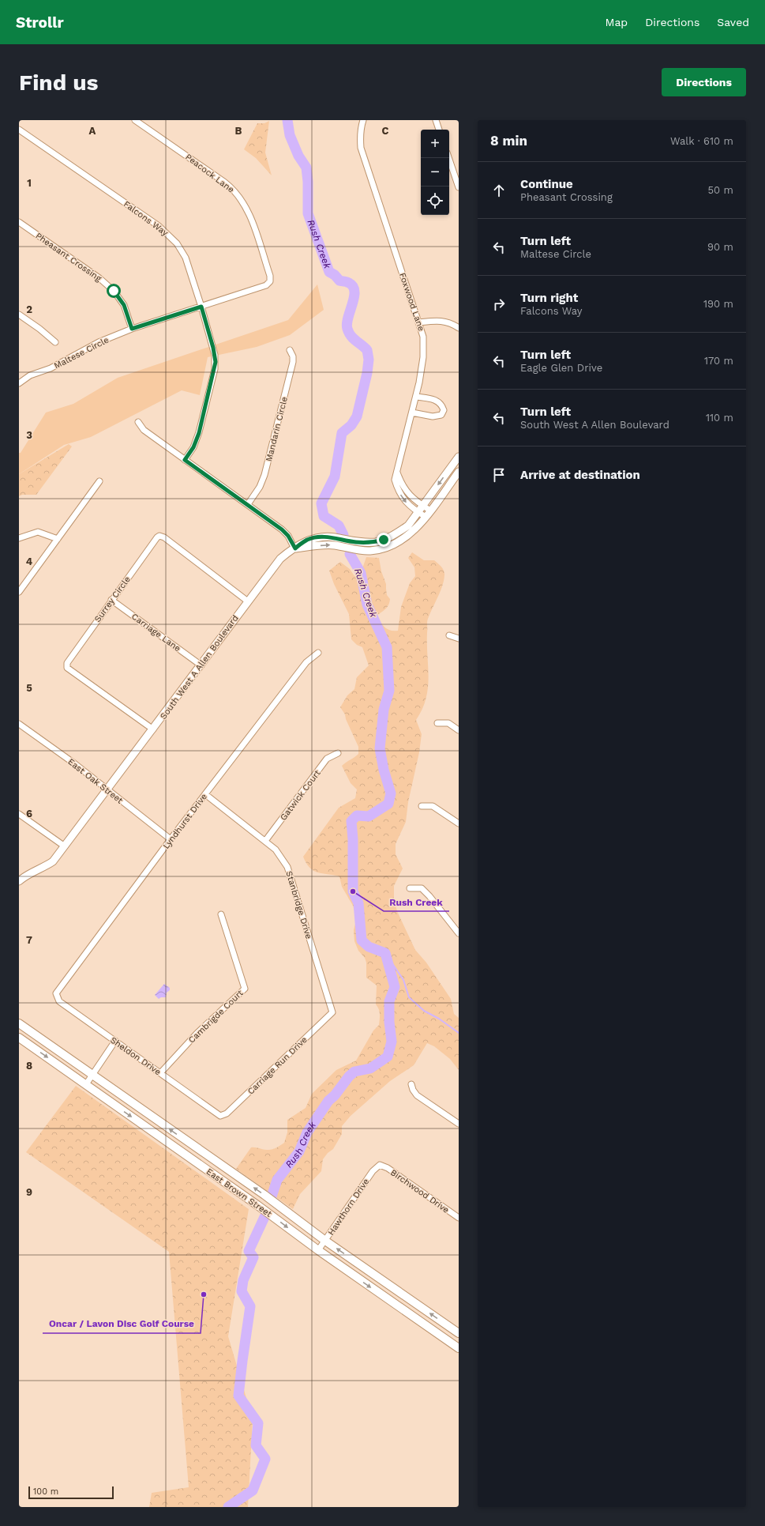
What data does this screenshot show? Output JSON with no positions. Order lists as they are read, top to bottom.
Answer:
{
  "streets": {
    "main road": ["East Brown Street"],
    "street": [
      "Peacock Lane",
      "Falcons Way",
      "Pheasant Crossing",
      "Foxwood Lane",
      "Maltese Circle",
      "Mandarin Circle",
      "Surrey Circle",
      "Carriage Lane",
      "South West A Allen Boulevard",
      "East Oak Street",
      "Gatwick Court",
      "Lyndhurst Drive",
      "Stanbridge Drive",
      "Cambrigde Court",
      "Sheldon Drive",
      "Carriage Run Drive",
      "Birchwood Drive",
      "Hawthorn Drive"
    ]
  },
  "crossings": [
    ["Peacock Lane", "Maltese Circle"],
    ["Falcons Way", "Maltese Circle"],
    ["Pheasant Crossing", "Maltese Circle"],
    ["Foxwood Lane", "South West A Allen Boulevard"],
    ["Surrey Circle", "Carriage Lane"],
    ["Surrey Circle", "South West A Allen Boulevard"],
    ["Carriage Lane", "South West A Allen Boulevard"],
    ["South West A Allen Boulevard", "East Oak Street"],
    ["East Oak Street", "Lyndhurst Drive"],
    ["Gatwick Court", "Stanbridge Drive"],
    ["Lyndhurst Drive", "Stanbridge Drive"],
    ["Lyndhurst Drive", "Sheldon Drive"],
    ["Stanbridge Drive", "Carriage Run Drive"],
    ["Cambrigde Court", "Sheldon Drive"],
    ["Sheldon Drive", "Carriage Run Drive"],
    ["Birchwood Drive", "Hawthorn Drive"],
    ["East Brown Street", "Hawthorn Drive"]
  ],
  "water": ["Rush Creek"],
  "places": ["Rush Creek", "Oncar / Lavon Disc Golf Course"],
  "scale_bar": "100 m",
  "page": {
    "header": "Strollr",
    "nav": ["Map", "Directions", "Saved"],
    "buttons": "Directions",
    "title": "Find us",
    "heading": ["8 min", "Walk · 610 m"],
    "map_buttons": ["+", "−"],
    "list": [
      ["Continue", "Pheasant Crossing", "50 m"],
      ["Turn left", "Maltese Circle", "90 m"],
      ["Turn right", "Falcons Way", "190 m"],
      ["Turn left", "Eagle Glen Drive", "170 m"],
      ["Turn left", "South West A Allen Boulevard", "110 m"],
      "Arrive at destination"
    ],
    "scale": "100 m"
  },
  "grid": {
    "columns": ["A", "B", "C"],
    "rows": [
      "1",
      "2",
      "3",
      "4",
      "5",
      "6",
      "7",
      "8",
      "9"
    ]
  }
}
